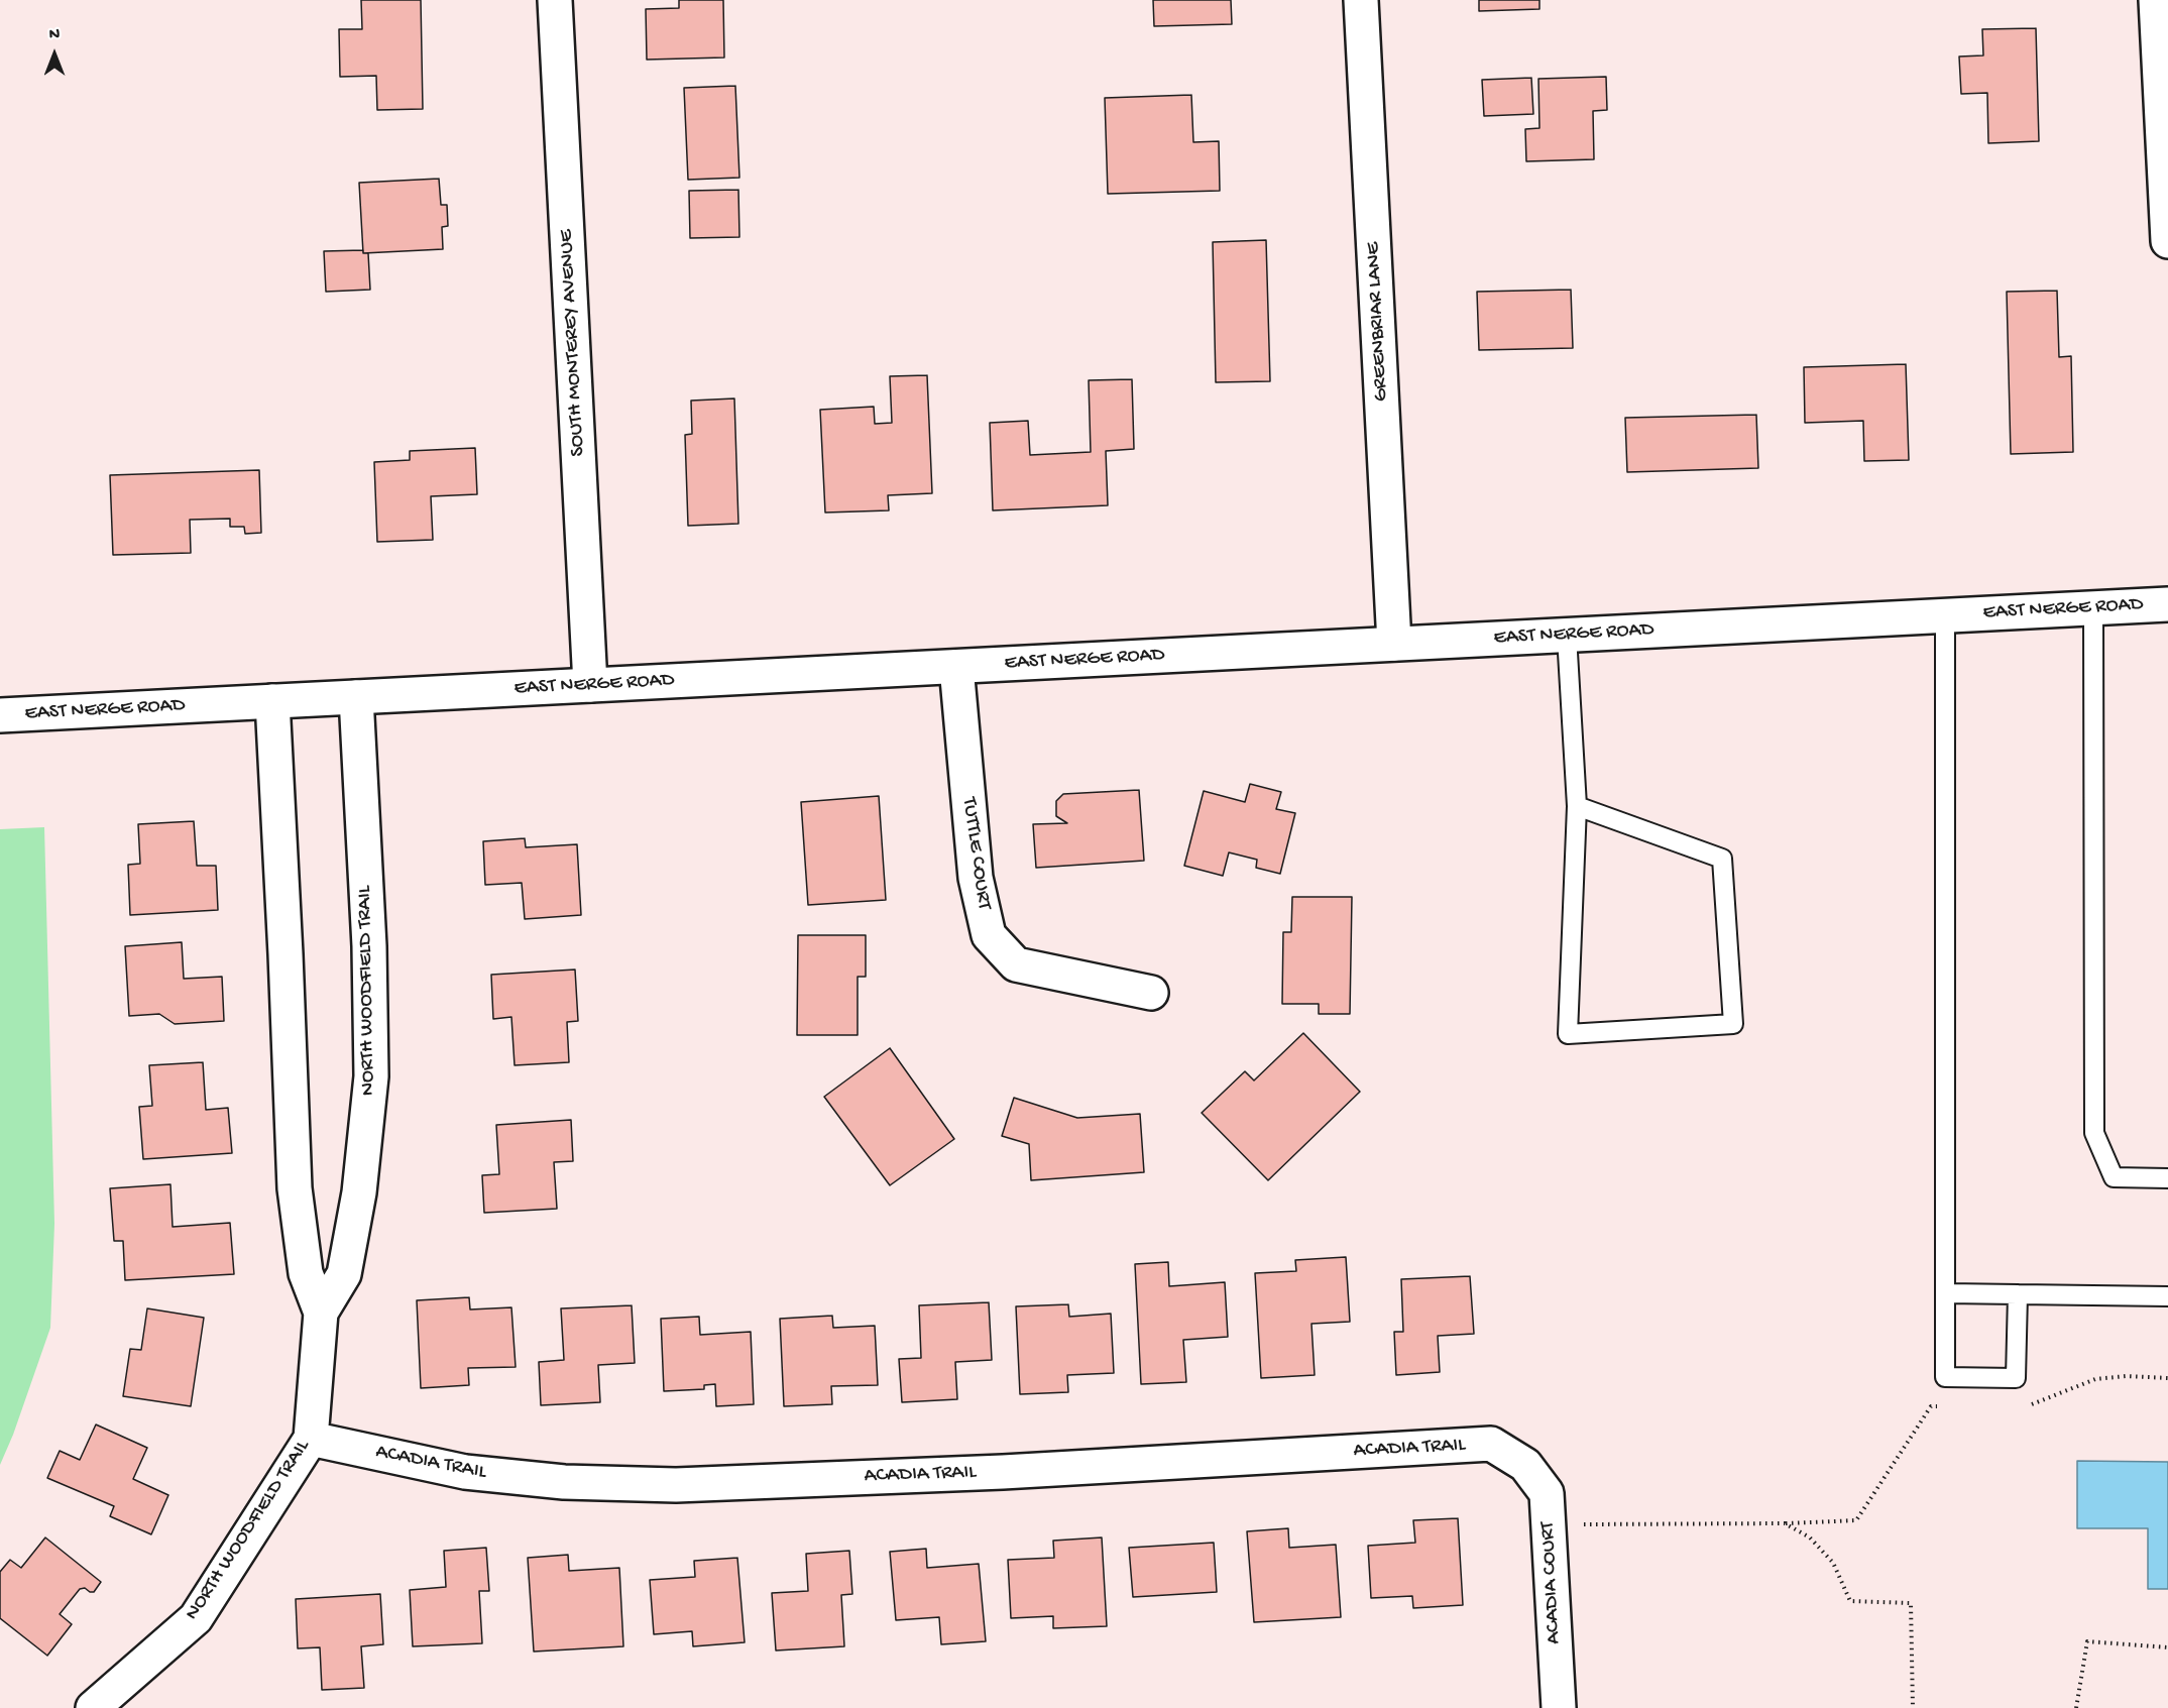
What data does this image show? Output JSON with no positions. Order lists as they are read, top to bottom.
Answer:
{
  "streets": {
    "street": [
      "GREENBRIAR LANE",
      "SOUTH MONTEREY AVENUE",
      "EAST NERGE ROAD",
      "TUTTLE COURT",
      "NORTH WOODFIELD TRAIL",
      "ACADIA TRAIL",
      "ACADIA COURT"
    ]
  },
  "crossings": [
    ["GREENBRIAR LANE", "EAST NERGE ROAD"],
    ["SOUTH MONTEREY AVENUE", "EAST NERGE ROAD"],
    ["EAST NERGE ROAD", "TUTTLE COURT"],
    ["EAST NERGE ROAD", "NORTH WOODFIELD TRAIL"],
    ["NORTH WOODFIELD TRAIL", "ACADIA TRAIL"],
    ["ACADIA TRAIL", "ACADIA COURT"]
  ],
  "north": "top"
}
